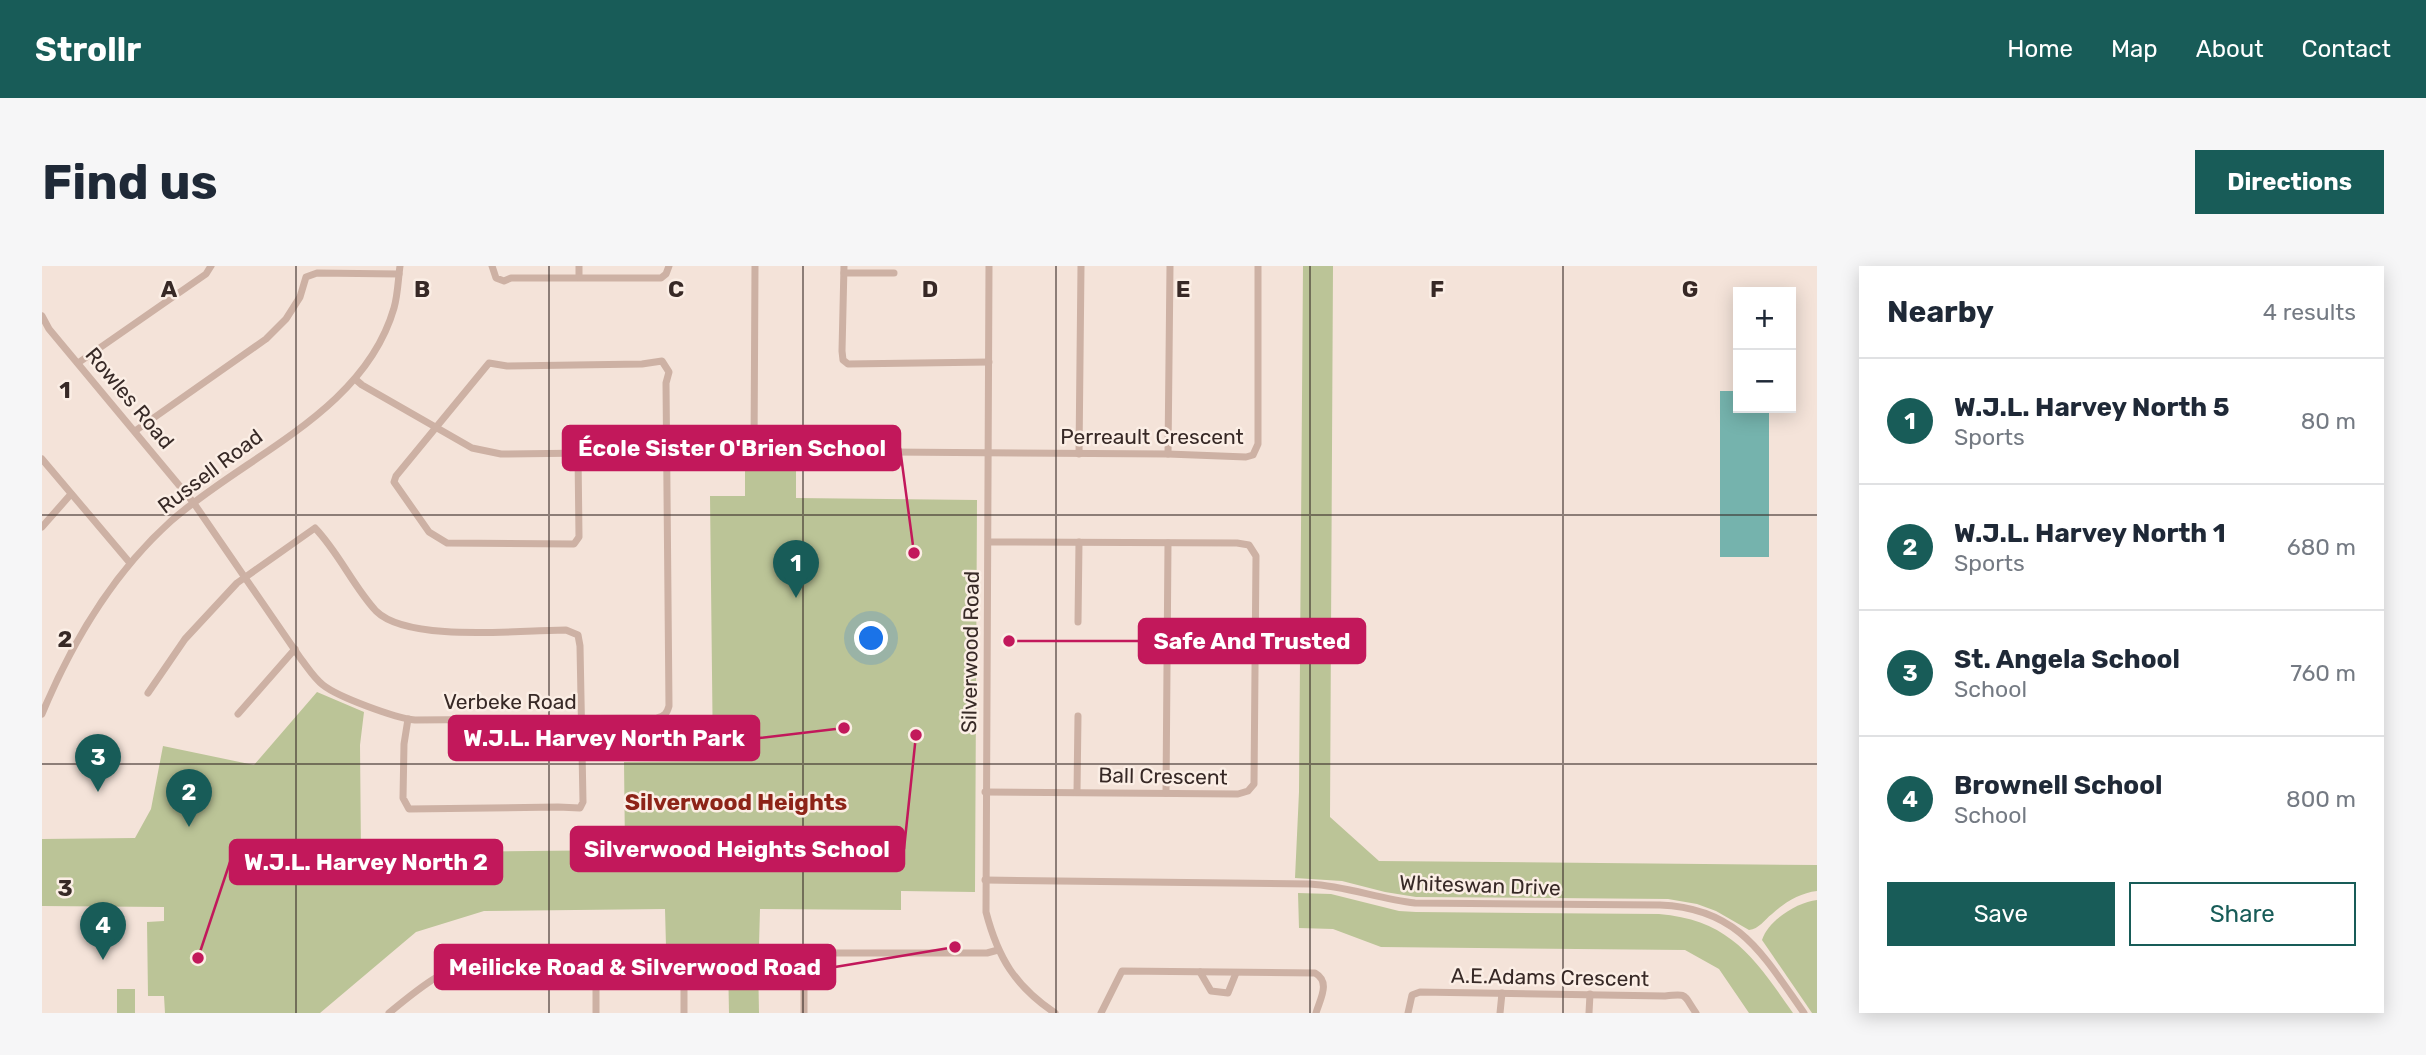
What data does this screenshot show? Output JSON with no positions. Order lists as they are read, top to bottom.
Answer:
{
  "streets": {
    "street": [
      "Rowles Road",
      "Perreault Crescent",
      "Russell Road",
      "Silverwood Road",
      "Verbeke Road",
      "Ball Crescent",
      "Whiteswan Drive",
      "A.E.Adams Crescent"
    ]
  },
  "crossings": [
    ["Rowles Road", "Russell Road"],
    ["Rowles Road", "Verbeke Road"],
    ["Perreault Crescent", "Russell Road"],
    ["Perreault Crescent", "Silverwood Road"],
    ["Perreault Crescent", "Verbeke Road"],
    ["Russell Road", "Verbeke Road"],
    ["Silverwood Road", "Ball Crescent"],
    ["Silverwood Road", "Whiteswan Drive"]
  ],
  "districts": ["Silverwood Heights"],
  "places": [
    "École Sister O'Brien School",
    "Safe And Trusted",
    "W.J.L. Harvey North Park",
    "Silverwood Heights School",
    "Meilicke Road & Silverwood Road",
    "W.J.L. Harvey North 2"
  ],
  "page": {
    "header": "Strollr",
    "nav": [
      "Home",
      "Map",
      "About",
      "Contact"
    ],
    "buttons": [
      "Directions",
      ["Save", "Share"]
    ],
    "title": "Find us",
    "heading": ["Nearby", "4 results"],
    "map_buttons": ["+", "−"],
    "list": [
      {
        "mark": "1",
        "name": "W.J.L. Harvey North 5",
        "note": "Sports",
        "value": "80 m"
      },
      {
        "mark": "2",
        "name": "W.J.L. Harvey North 1",
        "note": "Sports",
        "value": "680 m"
      },
      {
        "mark": "3",
        "name": "St. Angela School",
        "note": "School",
        "value": "760 m"
      },
      {
        "mark": "4",
        "name": "Brownell School",
        "note": "School",
        "value": "800 m"
      }
    ],
    "pins": [
      "1",
      "3",
      "2",
      "4"
    ]
  },
  "grid": {
    "columns": [
      "A",
      "B",
      "C",
      "D",
      "E",
      "F",
      "G"
    ],
    "rows": ["1", "2", "3"]
  }
}
